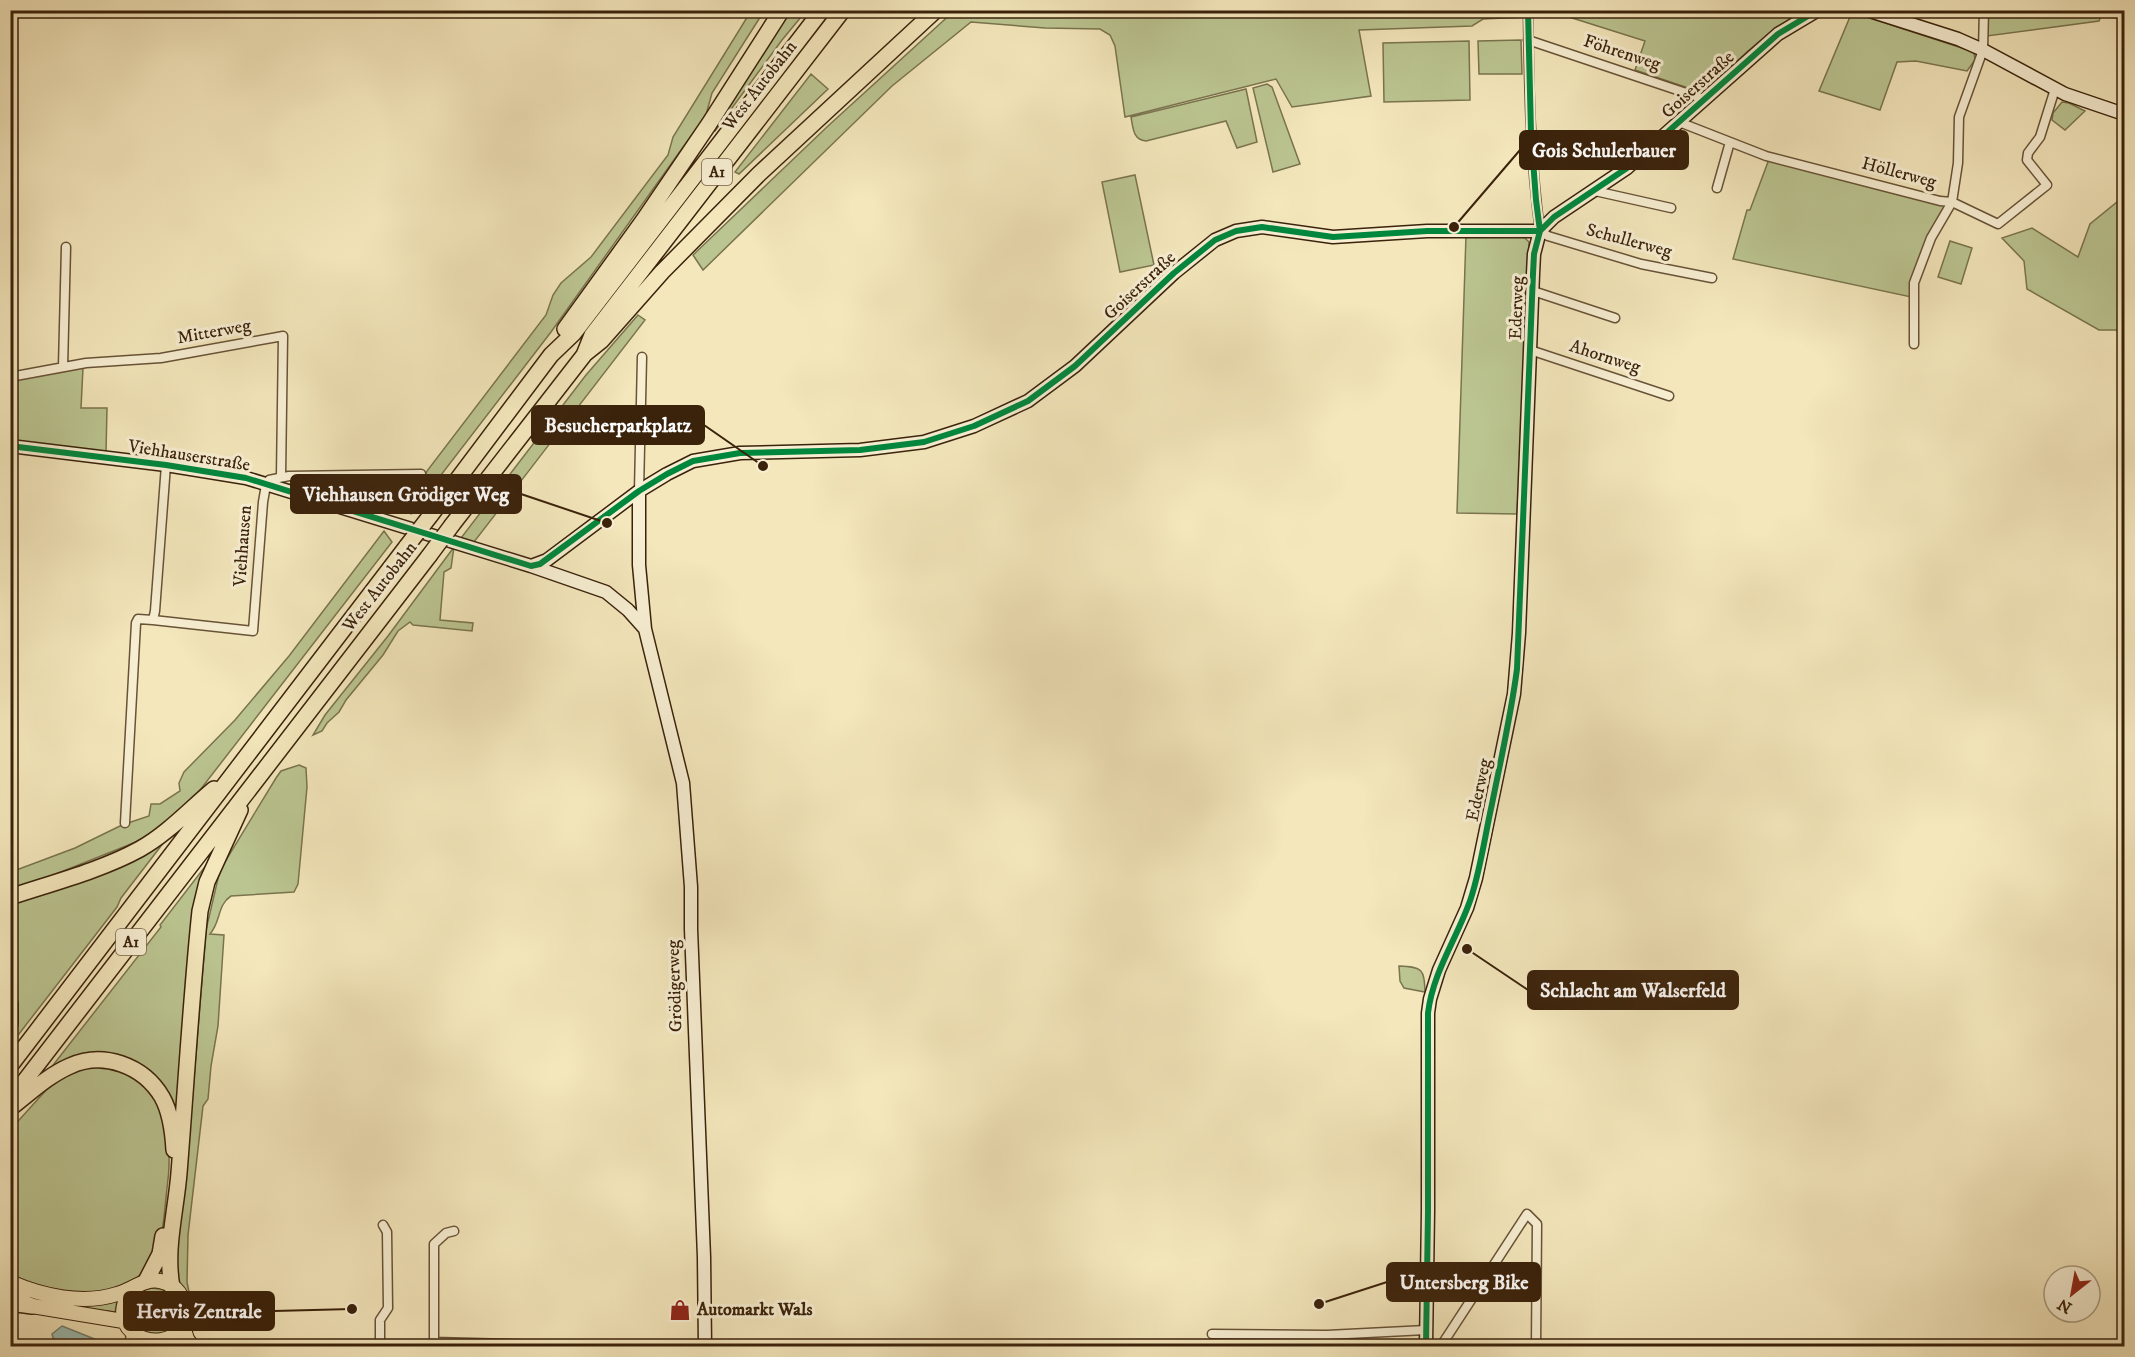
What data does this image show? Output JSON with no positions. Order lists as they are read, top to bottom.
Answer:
{
  "streets": {
    "highway": ["West Autobahn", "A1"],
    "street": [
      "Föhrenweg",
      "Goiserstraße",
      "Höllerweg",
      "Schullerweg",
      "Ederweg",
      "Mitterweg",
      "Ahornweg",
      "Viehhauserstraße",
      "Viehhausen",
      "Grödigerweg"
    ]
  },
  "crossings": [
    ["Föhrenweg", "Goiserstraße"],
    ["Goiserstraße", "Höllerweg"],
    ["Goiserstraße", "Schullerweg"],
    ["Goiserstraße", "Ederweg"],
    ["Goiserstraße", "Viehhauserstraße"],
    ["Goiserstraße", "Grödigerweg"],
    ["Schullerweg", "Ederweg"],
    ["Ederweg", "Ahornweg"],
    ["Mitterweg", "Viehhausen"],
    ["Viehhauserstraße", "Viehhausen"],
    ["Viehhauserstraße", "Grödigerweg"]
  ],
  "places": {
    "other": [
      "Gois Schulerbauer",
      "Besucherparkplatz",
      "Viehhausen Grödiger Weg",
      "Schlacht am Walserfeld",
      "Untersberg Bike",
      "Hervis Zentrale"
    ],
    "shop": ["Automarkt Wals"]
  },
  "north": "bottom left"
}
